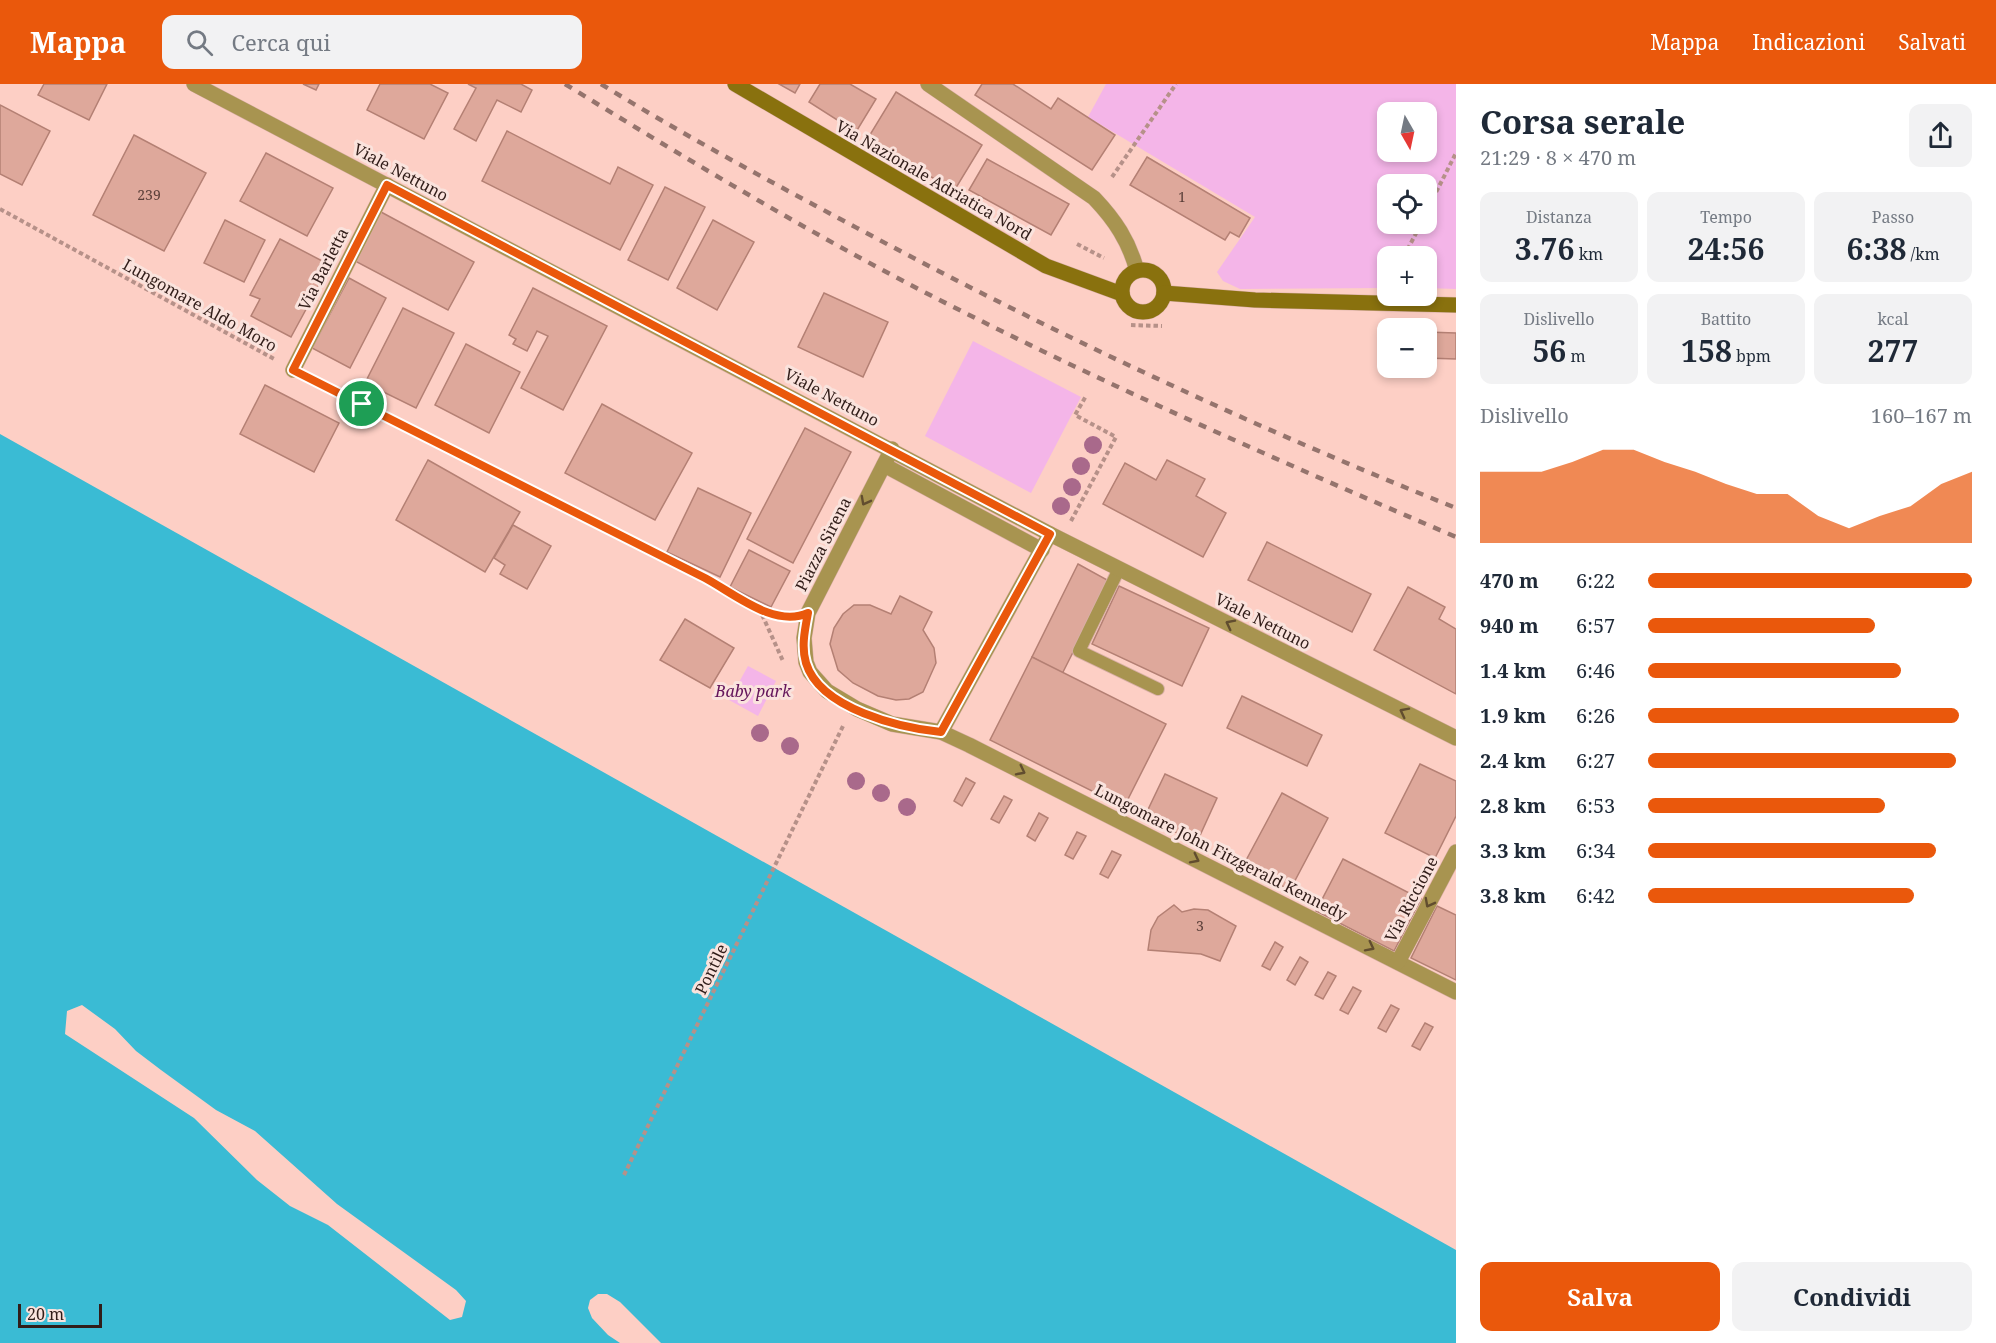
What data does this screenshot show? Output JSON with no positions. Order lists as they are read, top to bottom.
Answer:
{
  "streets": {
    "main road": ["Via Nazionale Adriatica Nord"],
    "street": [
      "Viale Nettuno",
      "Via Barletta",
      "Piazza Sirena",
      "Lungomare John Fitzgerald Kennedy",
      "Via Riccione"
    ],
    "path": ["Lungomare Aldo Moro", "Pontile"]
  },
  "crossings": [
    ["Viale Nettuno", "Via Barletta"],
    ["Viale Nettuno", "Piazza Sirena"],
    ["Via Barletta", "Lungomare Aldo Moro"],
    ["Lungomare Aldo Moro", "Piazza Sirena"],
    ["Piazza Sirena", "Lungomare John Fitzgerald Kennedy"],
    ["Lungomare John Fitzgerald Kennedy", "Via Riccione"]
  ],
  "one_way": ["Piazza Sirena", "Lungomare John Fitzgerald Kennedy", "Via Riccione"],
  "parks": ["Baby park"],
  "house_numbers": ["239", "1", "3"],
  "scale_bar": "20 m",
  "north": "bottom",
  "page": {
    "header": "Mappa",
    "search": "Cerca qui",
    "nav": ["Mappa", "Indicazioni", "Salvati"],
    "heading": ["Corsa serale", "21:29 · 8 × 470 m"],
    "map_buttons": ["+", "−"],
    "stats": [
      ["Distanza", "3.76 km"],
      ["Tempo", "24:56"],
      ["Passo", "6:38 /km"],
      ["Dislivello", "56 m"],
      ["Battito", "158 bpm"],
      ["kcal", "277"]
    ],
    "chart": ["Dislivello", "160–167 m"],
    "list": [
      {
        "name": "470 m",
        "note": "6:22"
      },
      {
        "name": "940 m",
        "note": "6:57"
      },
      {
        "name": "1.4 km",
        "note": "6:46"
      },
      {
        "name": "1.9 km",
        "note": "6:26"
      },
      {
        "name": "2.4 km",
        "note": "6:27"
      },
      {
        "name": "2.8 km",
        "note": "6:53"
      },
      {
        "name": "3.3 km",
        "note": "6:34"
      },
      {
        "name": "3.8 km",
        "note": "6:42"
      }
    ],
    "buttons": ["Salva", "Condividi"],
    "scale": "20 m"
  }
}
